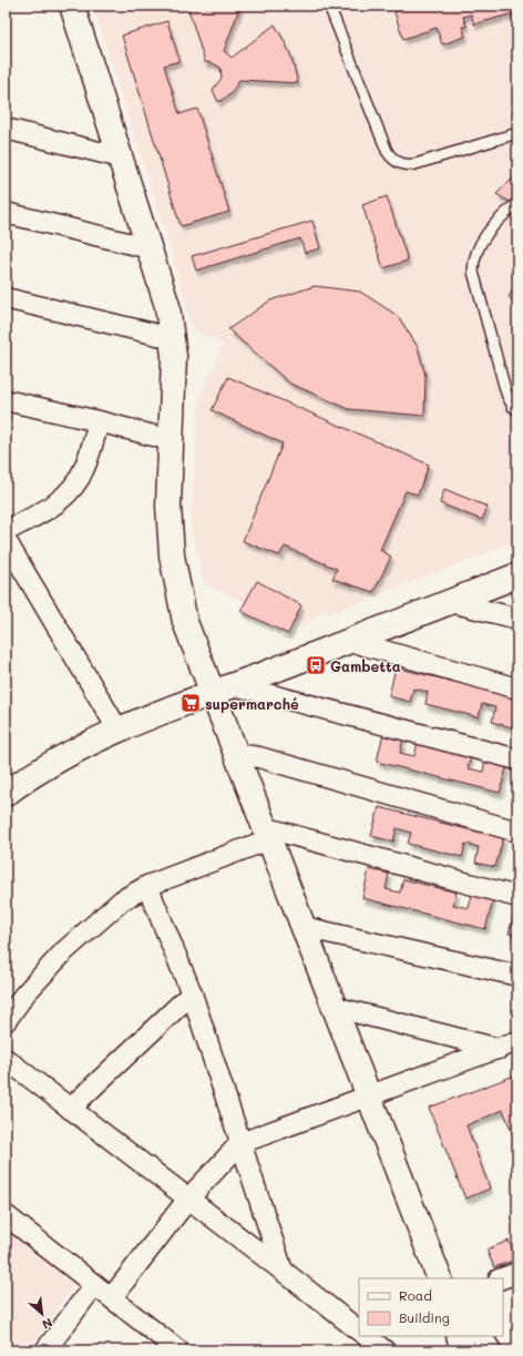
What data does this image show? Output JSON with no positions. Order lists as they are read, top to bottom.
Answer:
{
  "places": {
    "bus stop": ["Gambetta"],
    "supermarket": ["supermarché"]
  },
  "legend": ["Road", "Building"],
  "north": "bottom right"
}
